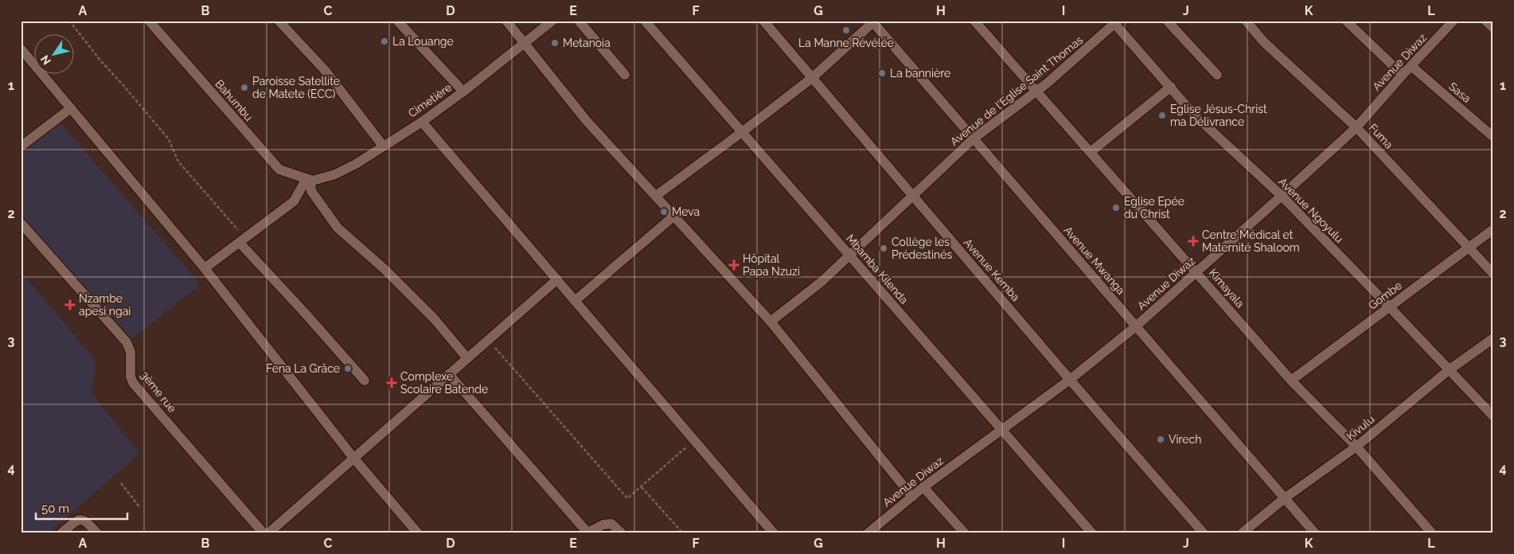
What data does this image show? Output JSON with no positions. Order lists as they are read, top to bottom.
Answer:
{
  "streets": {
    "street": [
      "Avenue Diwaz",
      "Avenue de l'Eglise Saint Thomas",
      "Sasa",
      "Bahumbu",
      "Cimetière",
      "Fuma",
      "Avenue Ngoyulu",
      "Avenue Mwanga",
      "Mbamba Kilenda",
      "Avenue Kemba",
      "Kimayala",
      "Gombe",
      "3ème rue",
      "Kivulu"
    ]
  },
  "crossings": [
    ["Avenue Diwaz", "Sasa"],
    ["Avenue Diwaz", "Fuma"],
    ["Avenue Diwaz", "Avenue Ngoyulu"],
    ["Avenue Diwaz", "Avenue Mwanga"],
    ["Avenue Diwaz", "Mbamba Kilenda"],
    ["Avenue Diwaz", "Avenue Kemba"],
    ["Avenue Diwaz", "Kimayala"],
    ["Avenue de l'Eglise Saint Thomas", "Avenue Ngoyulu"],
    ["Avenue de l'Eglise Saint Thomas", "Avenue Mwanga"],
    ["Avenue de l'Eglise Saint Thomas", "Mbamba Kilenda"],
    ["Avenue de l'Eglise Saint Thomas", "Avenue Kemba"],
    ["Avenue de l'Eglise Saint Thomas", "Kimayala"],
    ["Bahumbu", "Cimetière"],
    ["Fuma", "Gombe"],
    ["Avenue Ngoyulu", "Gombe"],
    ["Avenue Ngoyulu", "Kivulu"],
    ["Avenue Mwanga", "Kivulu"],
    ["Kimayala", "Gombe"],
    ["Kimayala", "Kivulu"]
  ],
  "places": {
    "other": [
      "La Manne Révélée",
      "La Louange",
      "Metanoia",
      "La bannière",
      "Paroisse Satellite de Matete (ECC)",
      "Eglise Jésus-Christ ma Délivrance",
      "Eglise Epée du Christ",
      "Meva",
      "Collège les Prédestinés",
      "Fena La Grâce",
      "Virech"
    ],
    "health": [
      "Centre Médical et Maternité Shaloom",
      "Hôpital Papa Nzuzi",
      "Nzambe apesi ngai",
      "Complexe Scolaire Batende"
    ]
  },
  "scale_bar": "50 m",
  "north": "bottom left",
  "grid": {
    "columns": [
      "A",
      "B",
      "C",
      "D",
      "E",
      "F",
      "G",
      "H",
      "I",
      "J",
      "K",
      "L"
    ],
    "rows": [
      "1",
      "2",
      "3",
      "4"
    ]
  }
}
